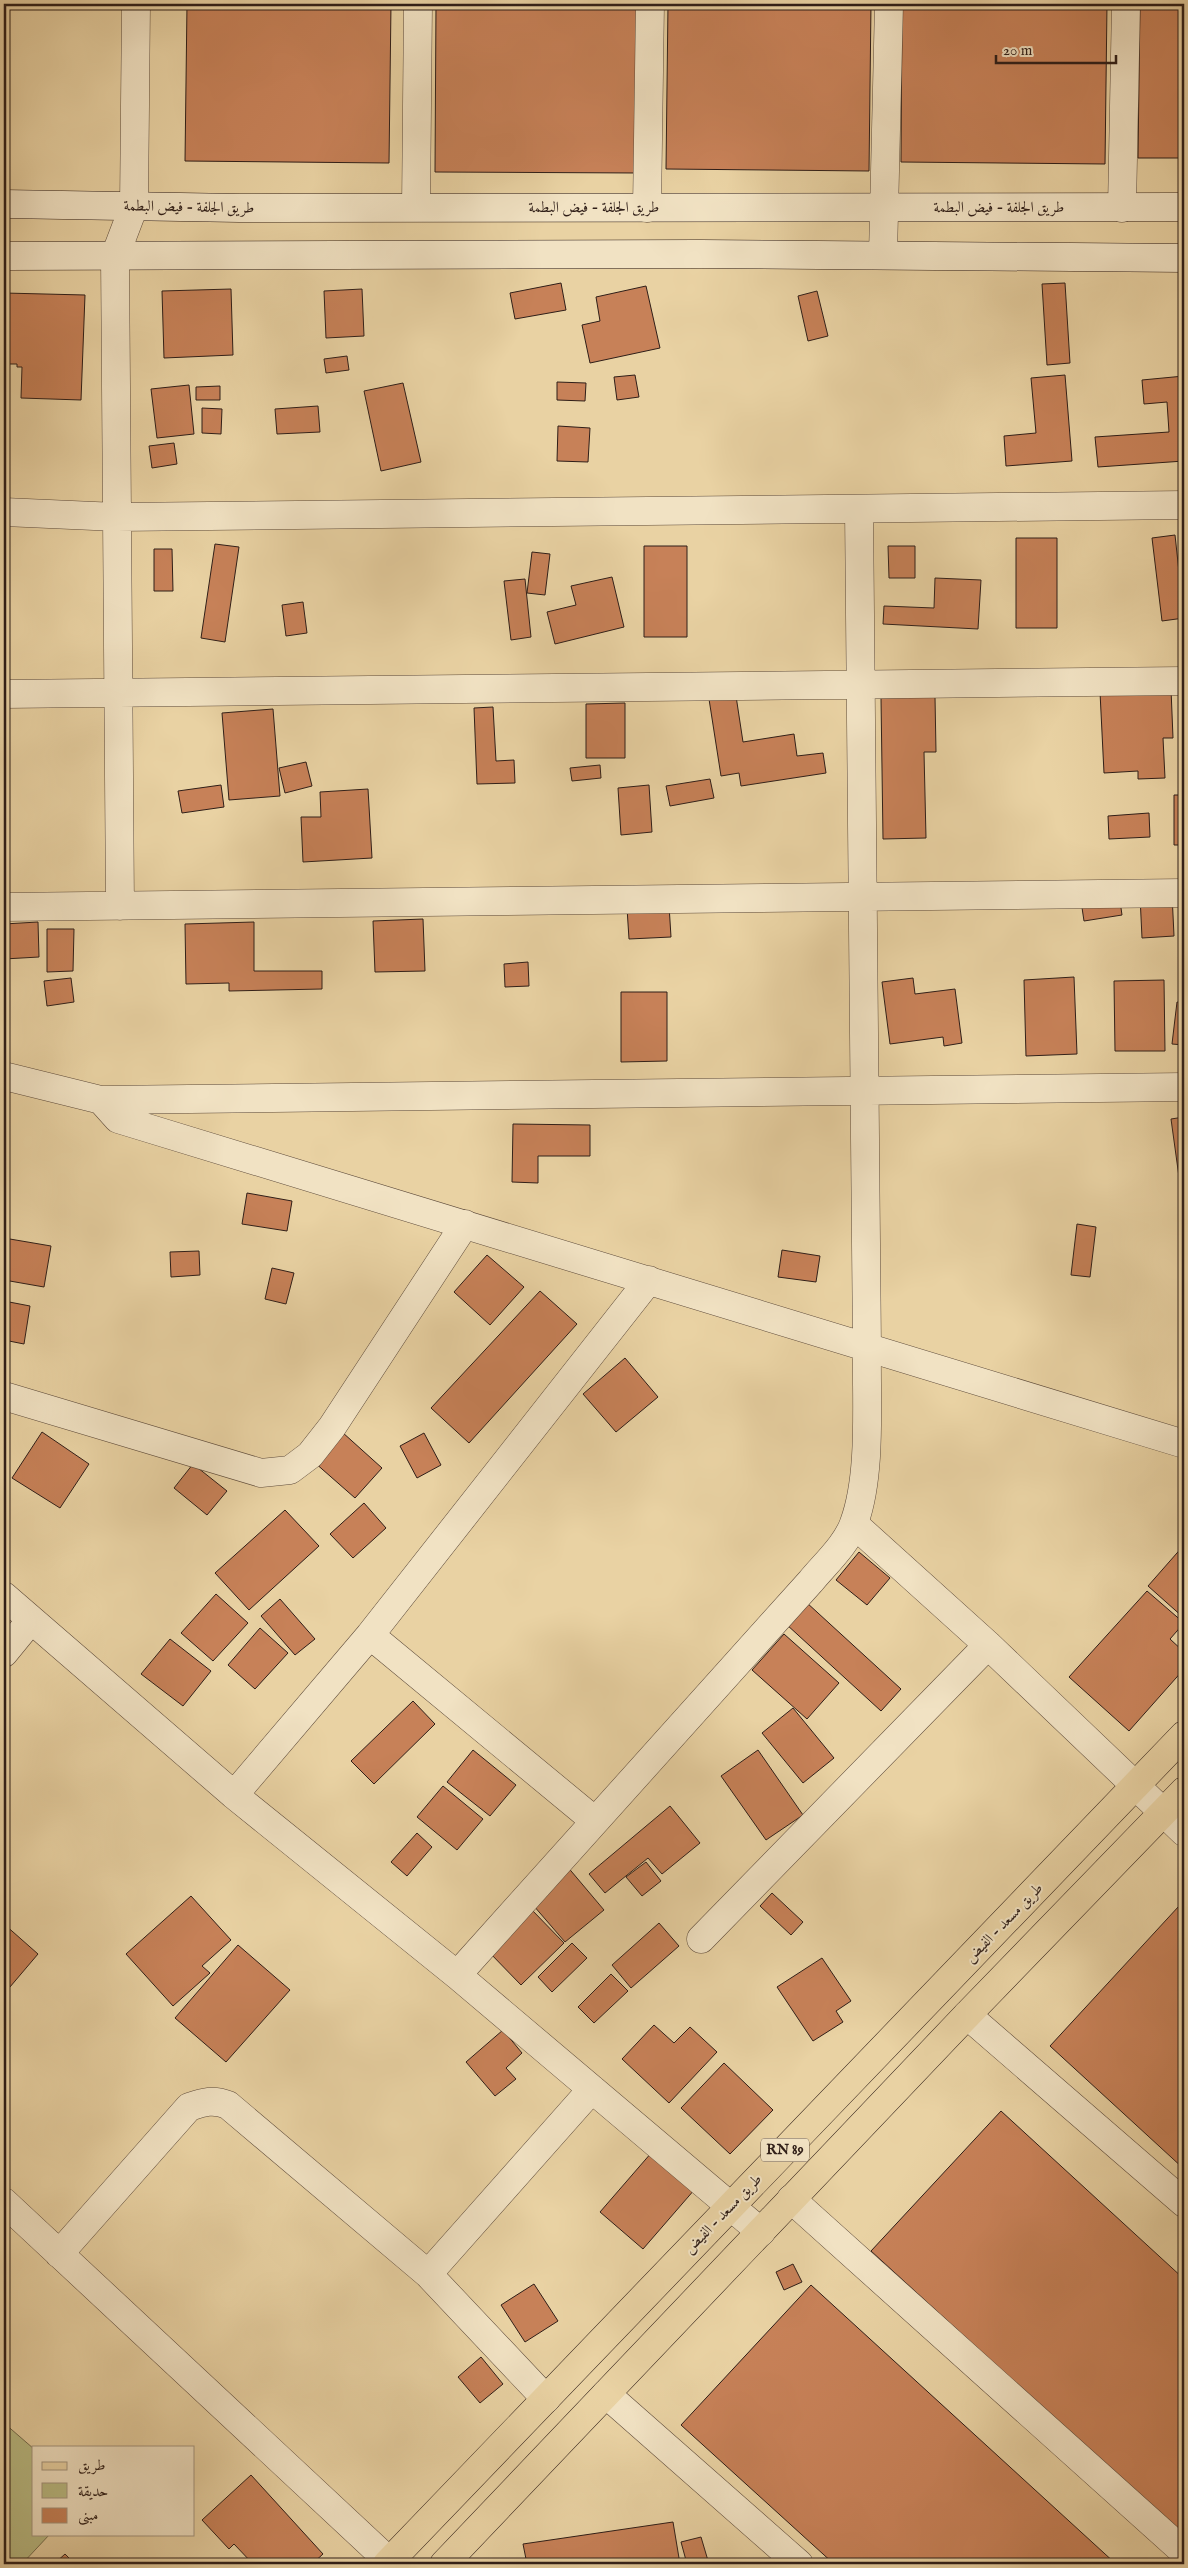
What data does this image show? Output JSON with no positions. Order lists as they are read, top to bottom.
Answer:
{
  "streets": {
    "main road": ["طريق مسعد - الفيض", "RN 89"],
    "street": ["طريق الجلفة - فيض البطمة"]
  },
  "legend": ["طريق", "حديقة", "مبنى"],
  "scale_bar": "20 m"
}
